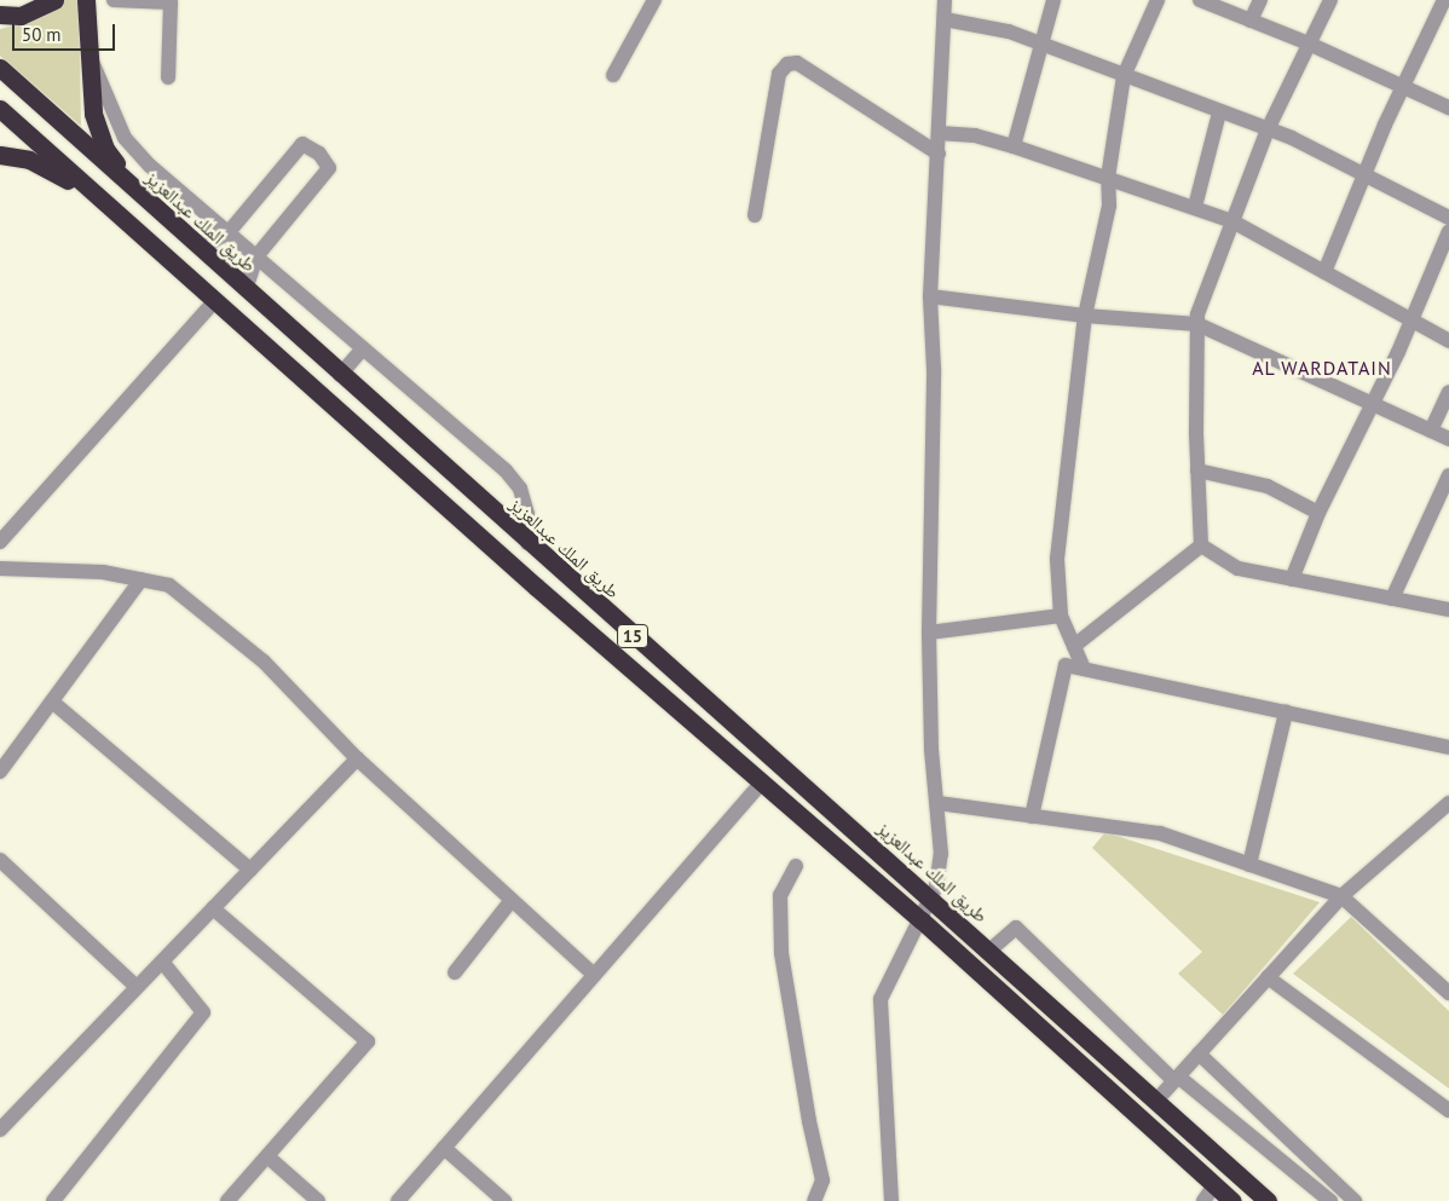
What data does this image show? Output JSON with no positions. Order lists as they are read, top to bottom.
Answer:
{
  "streets": {
    "highway": ["طريق الملك عبدالعزيز", "15"]
  },
  "districts": ["AL WARDATAIN"],
  "scale_bar": "50 m"
}
